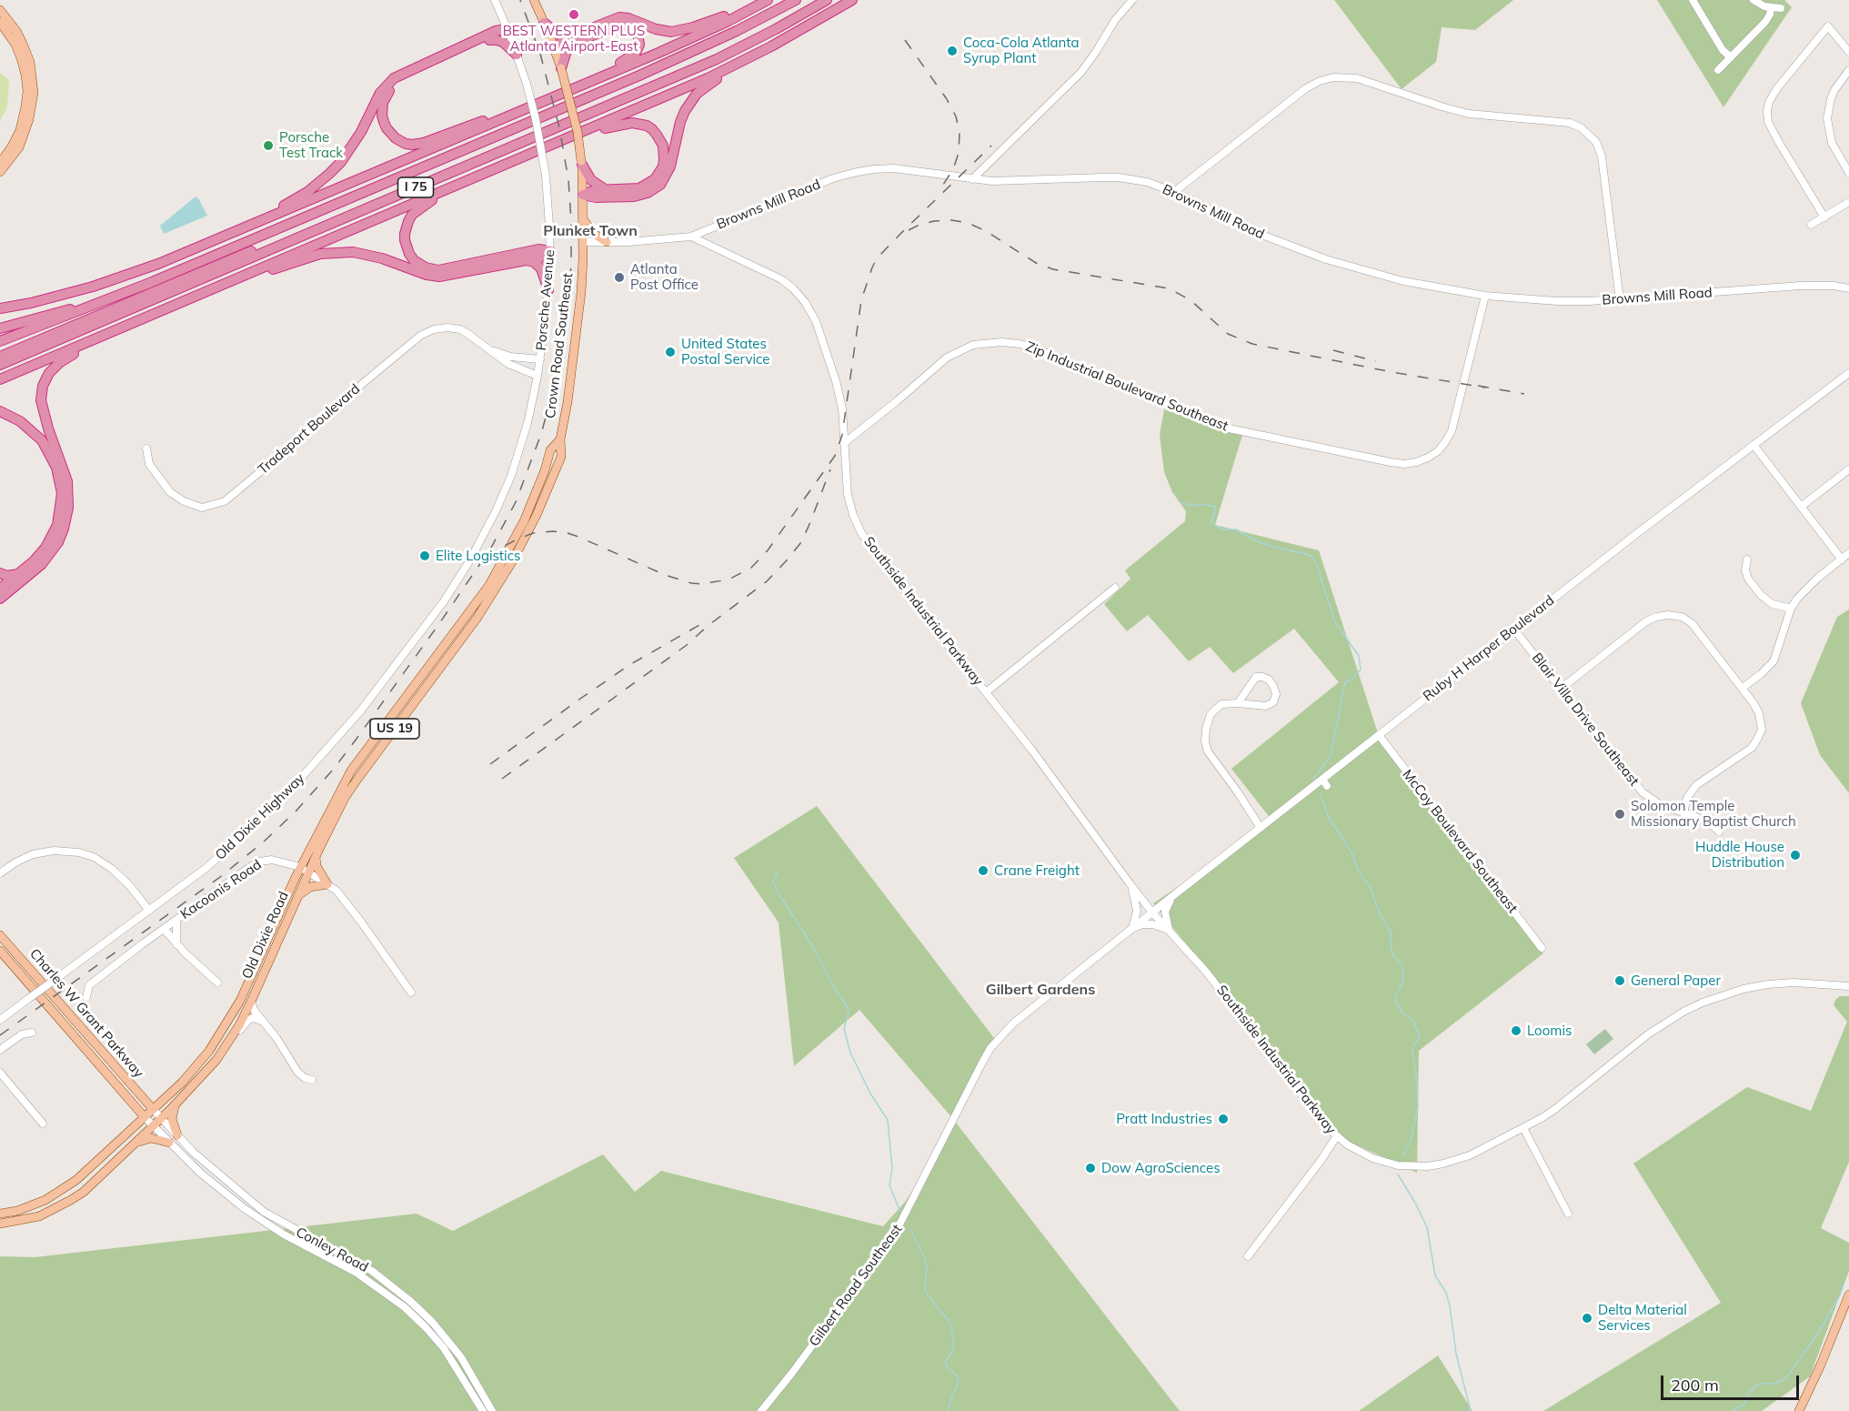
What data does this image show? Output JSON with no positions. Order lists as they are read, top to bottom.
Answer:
{
  "streets": {
    "highway": ["I 75"],
    "main road": [
      "Crown Road Southeast",
      "US 19",
      "Old Dixie Road",
      "Charles W Grant Parkway"
    ],
    "street": [
      "Browns Mill Road",
      "Porsche Avenue",
      "Zip Industrial Boulevard Southeast",
      "Tradeport Boulevard",
      "Southside Industrial Parkway",
      "Ruby H Harper Boulevard",
      "Blair Villa Drive Southeast",
      "Old Dixie Highway",
      "McCoy Boulevard Southeast",
      "Kacoonis Road",
      "Conley Road",
      "Gilbert Road Southeast"
    ]
  },
  "crossings": [
    ["Browns Mill Road", "Crown Road Southeast"],
    ["Browns Mill Road", "Zip Industrial Boulevard Southeast"],
    ["Browns Mill Road", "Southside Industrial Parkway"],
    ["Porsche Avenue", "Tradeport Boulevard"],
    ["Porsche Avenue", "Old Dixie Highway"],
    ["Crown Road Southeast", "US 19"],
    ["Crown Road Southeast", "Old Dixie Road"],
    ["Zip Industrial Boulevard Southeast", "Southside Industrial Parkway"],
    ["Southside Industrial Parkway", "Ruby H Harper Boulevard"],
    ["Ruby H Harper Boulevard", "Blair Villa Drive Southeast"],
    ["Ruby H Harper Boulevard", "McCoy Boulevard Southeast"],
    ["Ruby H Harper Boulevard", "Gilbert Road Southeast"],
    ["Kacoonis Road", "Old Dixie Road"],
    ["Old Dixie Road", "Charles W Grant Parkway"],
    ["Old Dixie Road", "Conley Road"],
    ["Charles W Grant Parkway", "Conley Road"]
  ],
  "districts": ["Plunket Town", "Gilbert Gardens"],
  "places": [
    "BEST WESTERN PLUS Atlanta Airport-East",
    "Coca-Cola Atlanta Syrup Plant",
    "Porsche Test Track",
    "Atlanta Post Office",
    "United States Postal Service",
    "Elite Logistics",
    "Solomon Temple Missionary Baptist Church",
    "Huddle House Distribution",
    "Crane Freight",
    "General Paper",
    "Loomis",
    "Pratt Industries",
    "Dow AgroSciences",
    "Delta Material Services"
  ],
  "scale_bar": "200 m"
}
